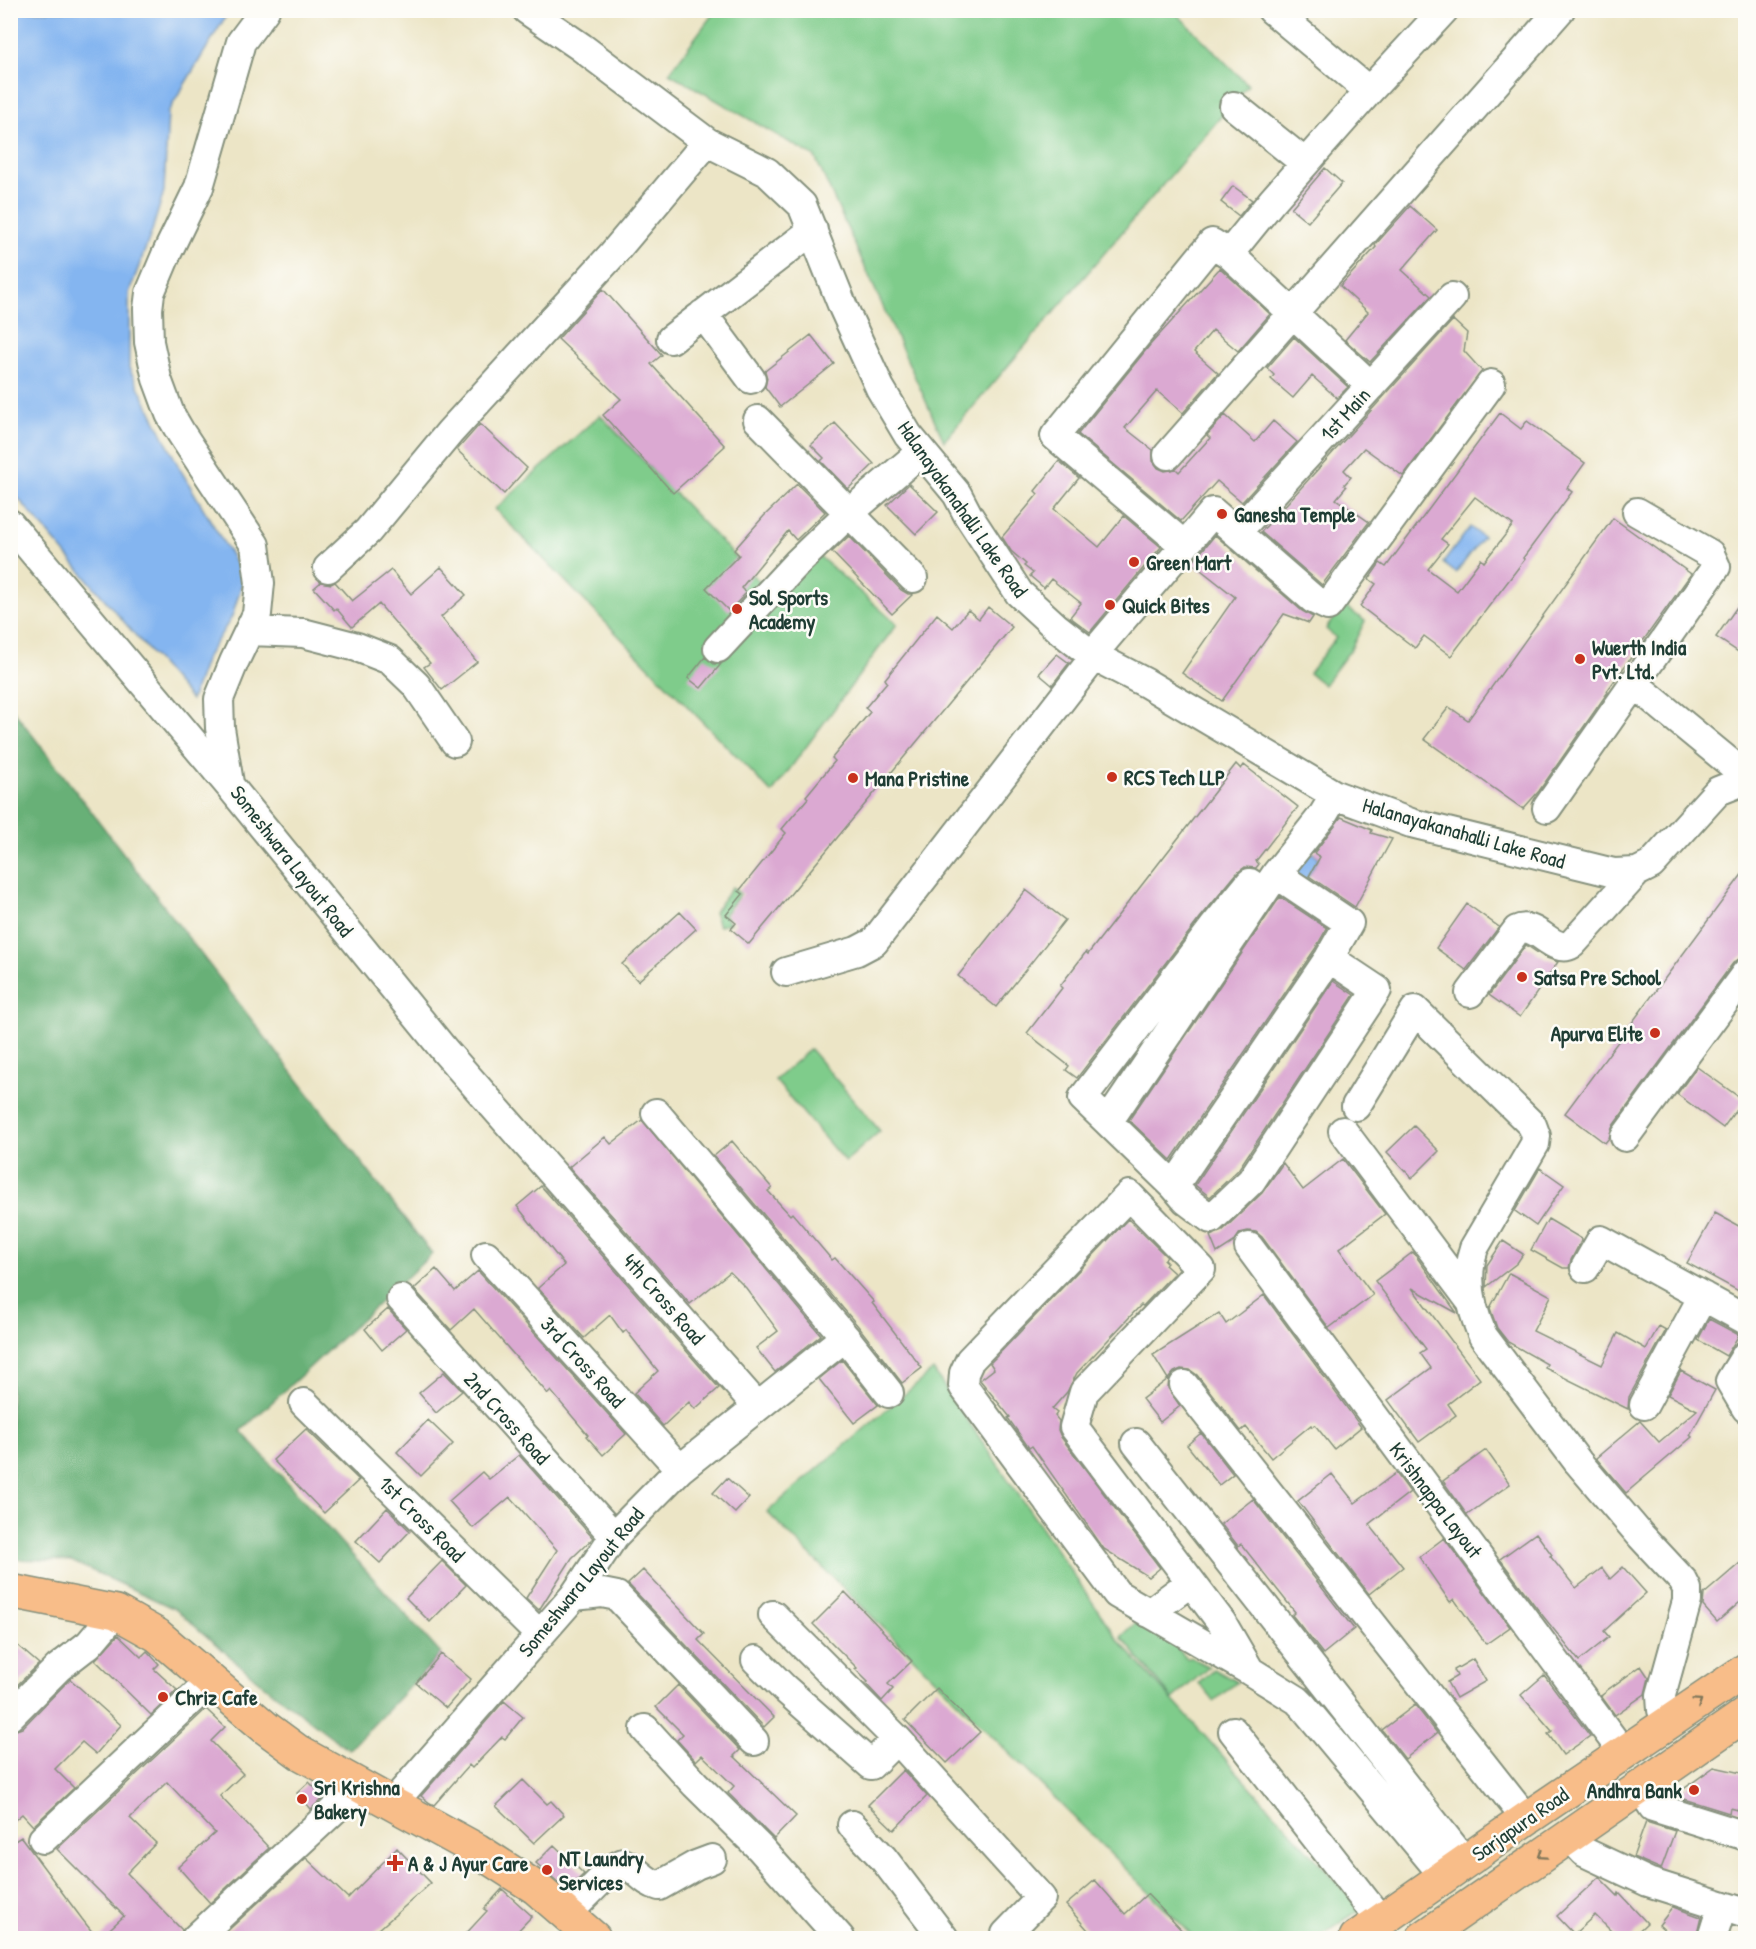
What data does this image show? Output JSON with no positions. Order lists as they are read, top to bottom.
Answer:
{
  "streets": {
    "main road": ["Sarjapura Road"],
    "street": [
      "1st Main",
      "Halanayakanahalli Lake Road",
      "Someshwara Layout Road",
      "4th Cross Road",
      "3rd Cross Road",
      "2nd Cross Road",
      "Krishnappa Layout",
      "1st Cross Road"
    ]
  },
  "crossings": [
    ["Someshwara Layout Road", "4th Cross Road"],
    ["Someshwara Layout Road", "3rd Cross Road"],
    ["Someshwara Layout Road", "2nd Cross Road"],
    ["Someshwara Layout Road", "1st Cross Road"],
    ["Krishnappa Layout", "Sarjapura Road"]
  ],
  "places": {
    "other": [
      "Ganesha Temple",
      "Green Mart",
      "Quick Bites",
      "Sol Sports Academy",
      "Wuerth India Pvt. Ltd.",
      "RCS Tech LLP",
      "Mana Pristine",
      "Satsa Pre School",
      "Apurva Elite",
      "Chriz Cafe",
      "Andhra Bank",
      "Sri Krishna Bakery",
      "NT Laundry Services"
    ],
    "health": ["A & J Ayur Care"]
  }
}
